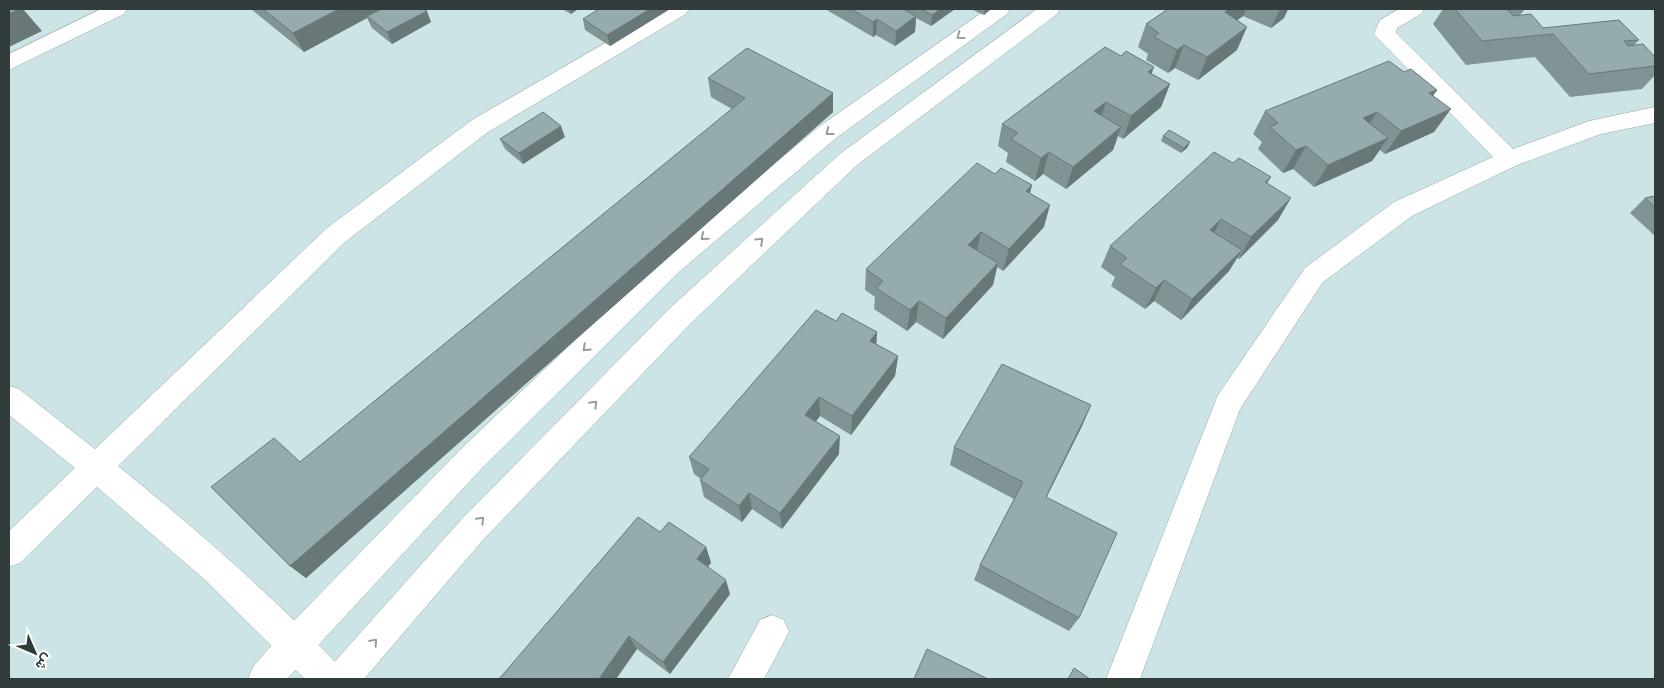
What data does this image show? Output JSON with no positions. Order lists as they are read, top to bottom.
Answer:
{
  "north": "bottom right"
}
